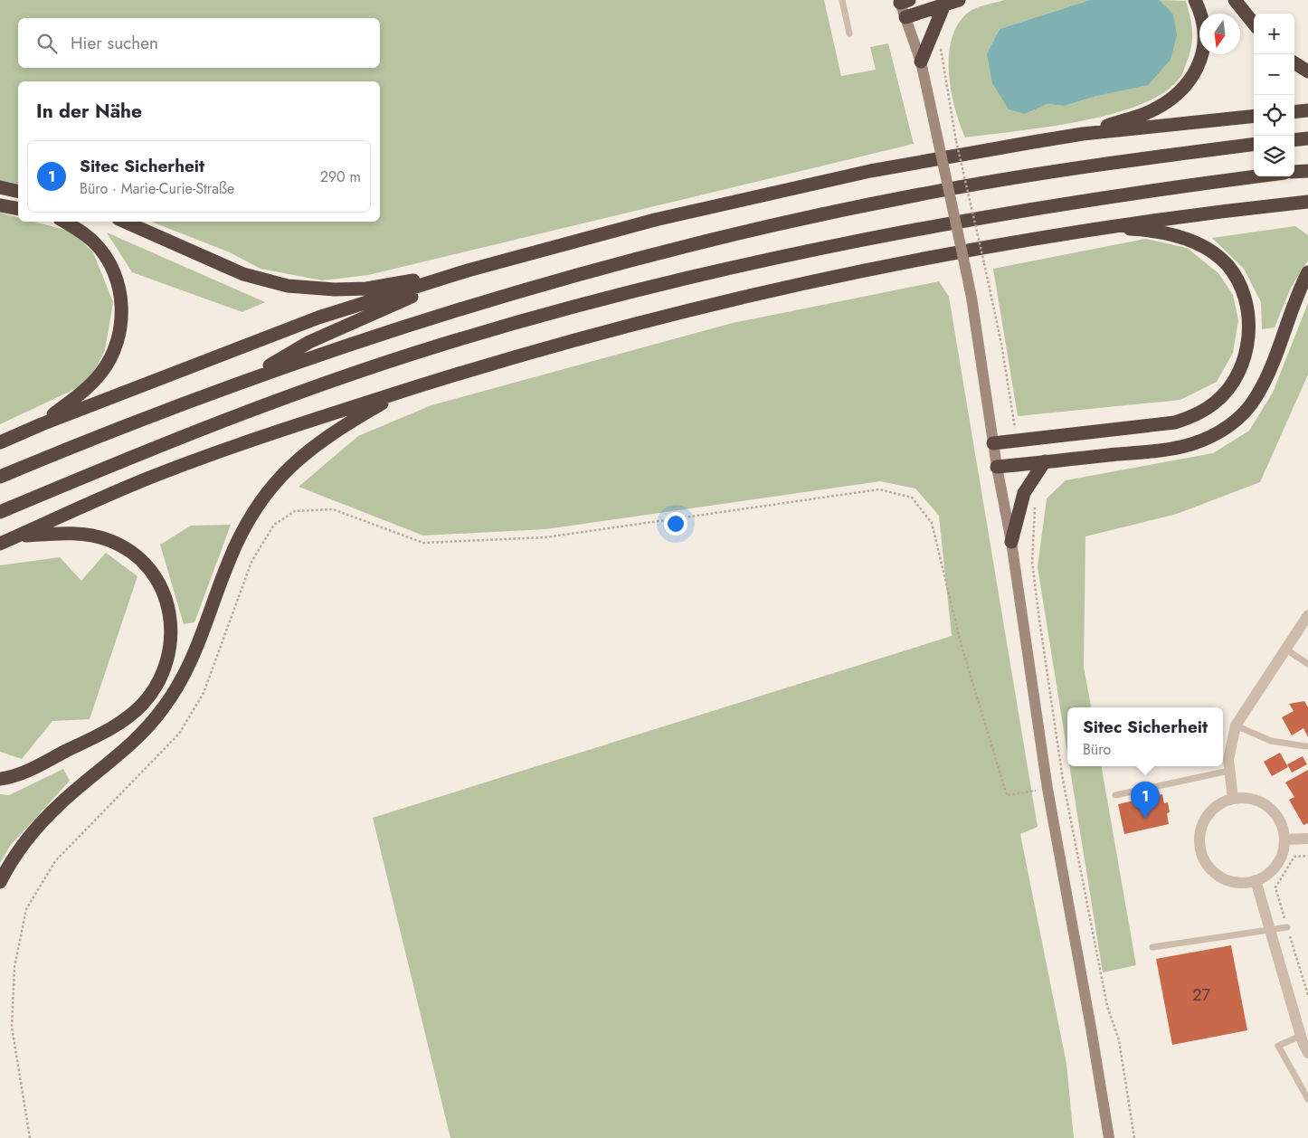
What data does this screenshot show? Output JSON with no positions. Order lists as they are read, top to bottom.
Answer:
{
  "house_numbers": ["27"],
  "north": "bottom",
  "page": {
    "map_buttons": ["+", "−"],
    "search": "Hier suchen",
    "heading": "In der Nähe",
    "list": [
      {
        "mark": "1",
        "name": "Sitec Sicherheit",
        "note": "Büro · Marie-Curie-Straße",
        "value": "290 m"
      }
    ],
    "popup": ["Sitec Sicherheit", "Büro"],
    "pins": "1"
  }
}
